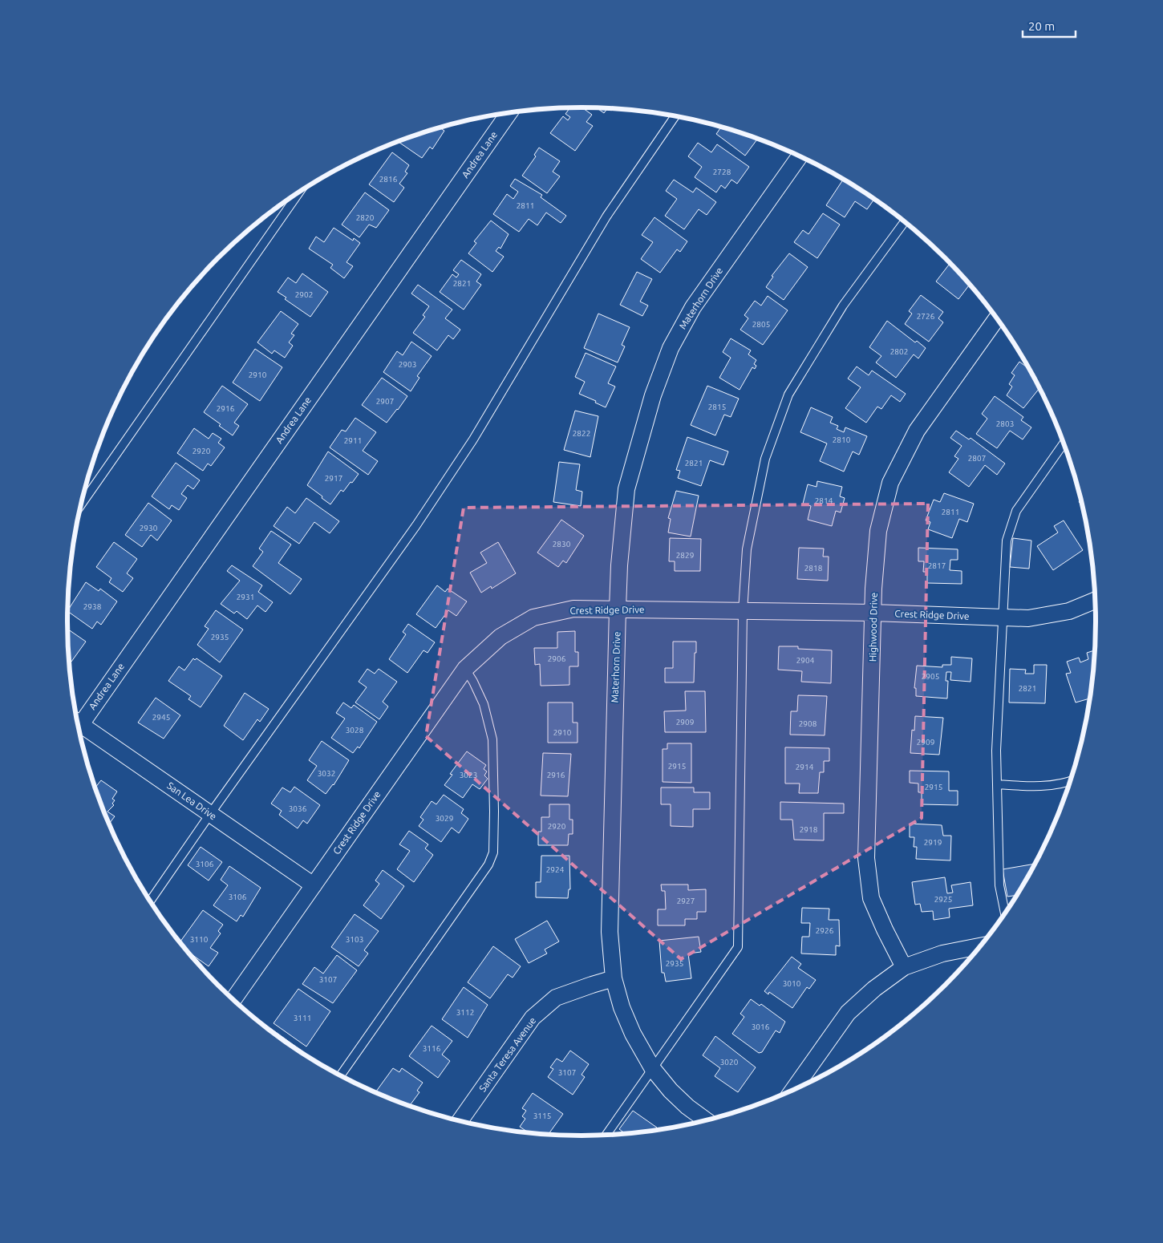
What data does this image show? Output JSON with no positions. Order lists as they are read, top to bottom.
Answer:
{
  "streets": {
    "street": [
      "Andrea Lane",
      "Materhorn Drive",
      "Crest Ridge Drive",
      "Highwood Drive",
      "San Lea Drive",
      "Santa Teresa Avenue"
    ]
  },
  "crossings": [
    ["Materhorn Drive", "Crest Ridge Drive"],
    ["Materhorn Drive", "Santa Teresa Avenue"],
    ["Crest Ridge Drive", "Highwood Drive"],
    ["Crest Ridge Drive", "San Lea Drive"]
  ],
  "house_numbers": [
    "2728",
    "2816",
    "2811",
    "2820",
    "2821",
    "2902",
    "2726",
    "2805",
    "2802",
    "2903",
    "2910",
    "2907",
    "2815",
    "2916",
    "2803",
    "2822",
    "2810",
    "2911",
    "2920",
    "2807",
    "2821",
    "2917",
    "2814",
    "2811",
    "2930",
    "2830",
    "2829",
    "2817",
    "2818",
    "2931",
    "2938",
    "2935",
    "2906",
    "2904",
    "2905",
    "2821",
    "2945",
    "2909",
    "2908",
    "3028",
    "2910",
    "2909",
    "2915",
    "2914",
    "3032",
    "3023",
    "2916",
    "2915",
    "3036",
    "3029",
    "2920",
    "2918",
    "2919",
    "3106",
    "2924",
    "3106",
    "2925",
    "2927",
    "2926",
    "3110",
    "3103",
    "2935",
    "3107",
    "3010",
    "3112",
    "3111",
    "3016",
    "3116",
    "3020",
    "3107",
    "3115"
  ],
  "scale_bar": "20 m"
}
